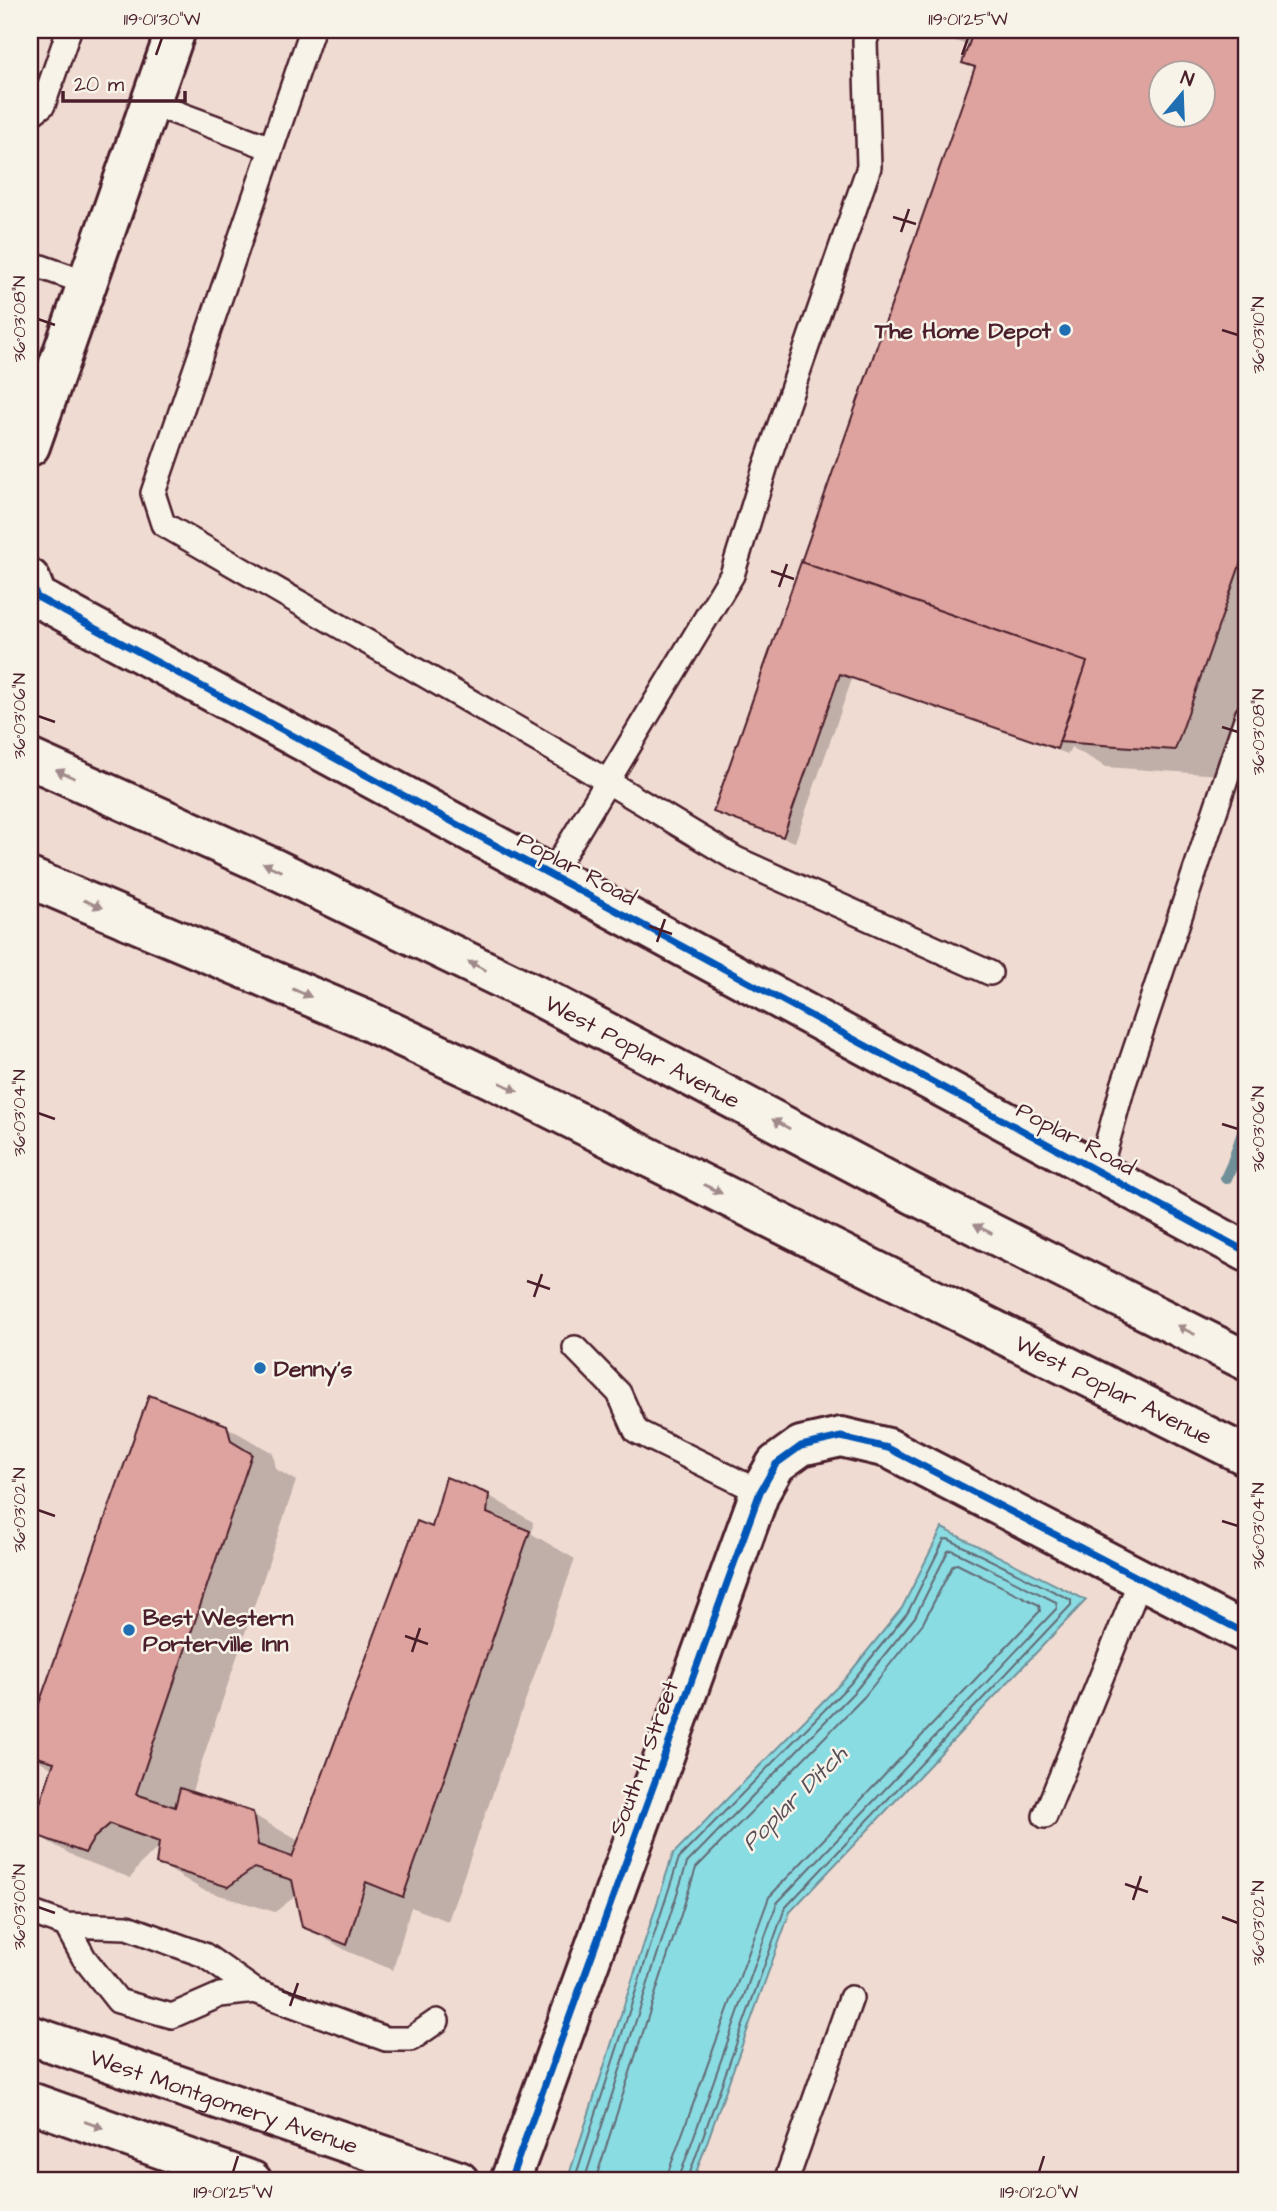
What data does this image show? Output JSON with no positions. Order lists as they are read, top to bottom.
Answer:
{
  "streets": {
    "street": [
      "Poplar Road",
      "West Poplar Avenue",
      "South H Street",
      "West Montgomery Avenue"
    ]
  },
  "water": ["Poplar Ditch"],
  "places": ["The Home Depot", "Denny's", "Best Western Porterville Inn"],
  "scale_bar": "20 m",
  "north": "top",
  "coordinates": [
    "119°01'30\"W",
    "119°01'25\"W",
    "36°03'08\"N",
    "36°03'10\"N",
    "36°03'06\"N",
    "36°03'04\"N",
    "36°03'02\"N",
    "36°03'00\"N",
    "119°01'20\"W"
  ]
}
